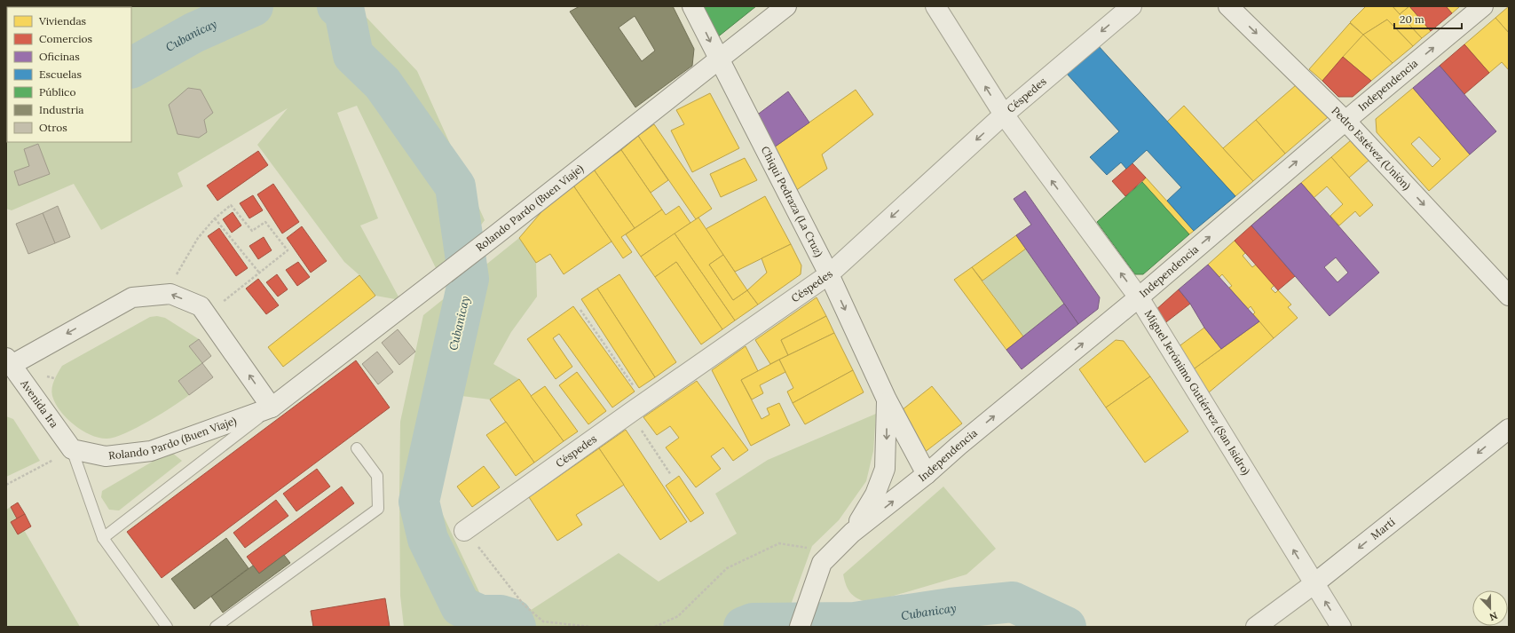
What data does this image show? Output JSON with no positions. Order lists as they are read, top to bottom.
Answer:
{
  "streets": {
    "street": [
      "Independencia",
      "Céspedes",
      "Pedro Estévez (Unión)",
      "Chiqui Pedraza (La Cruz)",
      "Rolando Pardo (Buen Viaje)",
      "Miguel Jerónimo Gutiérrez (San Isidro)",
      "Avenida 1ra",
      "Martí"
    ]
  },
  "crossings": [
    ["Independencia", "Pedro Estévez (Unión)"],
    ["Independencia", "Chiqui Pedraza (La Cruz)"],
    ["Independencia", "Miguel Jerónimo Gutiérrez (San Isidro)"],
    ["Céspedes", "Chiqui Pedraza (La Cruz)"],
    ["Céspedes", "Miguel Jerónimo Gutiérrez (San Isidro)"],
    ["Chiqui Pedraza (La Cruz)", "Rolando Pardo (Buen Viaje)"],
    ["Rolando Pardo (Buen Viaje)", "Avenida 1ra"],
    ["Miguel Jerónimo Gutiérrez (San Isidro)", "Martí"]
  ],
  "one_way": [
    "Independencia",
    "Céspedes",
    "Pedro Estévez (Unión)",
    "Chiqui Pedraza (La Cruz)",
    "Miguel Jerónimo Gutiérrez (San Isidro)",
    "Martí"
  ],
  "water": ["Cubanicay"],
  "legend": [
    "Viviendas",
    "Comercios",
    "Oficinas",
    "Escuelas",
    "Público",
    "Industria",
    "Otros"
  ],
  "scale_bar": "20 m",
  "north": "bottom"
}
